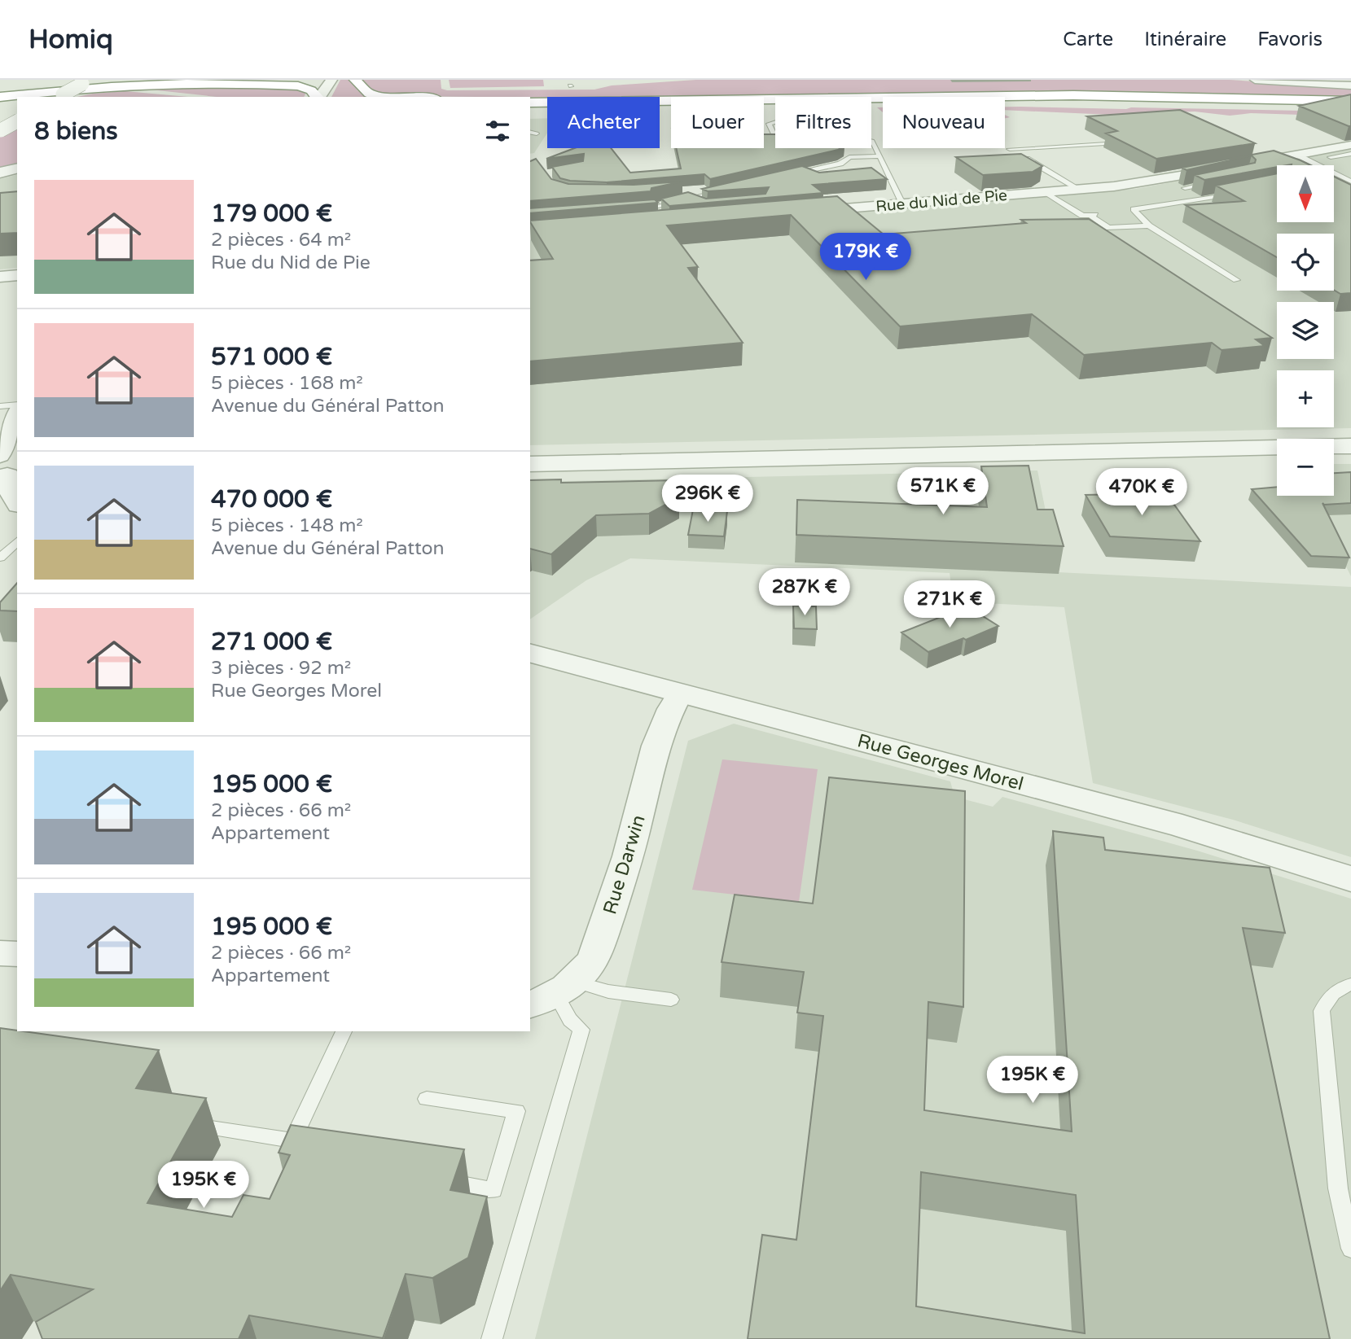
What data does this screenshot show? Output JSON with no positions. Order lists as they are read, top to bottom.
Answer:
{
  "streets": {
    "street": ["Rue du Nid de Pie", "Rue Georges Morel", "Rue Darwin"]
  },
  "crossings": [
    ["Rue Georges Morel", "Rue Darwin"]
  ],
  "north": "bottom",
  "page": {
    "header": "Homiq",
    "nav": ["Carte", "Itinéraire", "Favoris"],
    "chip": [
      "Acheter",
      "Louer",
      "Filtres",
      "Nouveau"
    ],
    "heading": "8 biens",
    "map_buttons": ["+", "−"],
    "list": [
      {
        "name": "179 000 €",
        "note": "2 pièces · 64 m² · Rue du Nid de Pie"
      },
      {
        "name": "571 000 €",
        "note": "5 pièces · 168 m² · Avenue du Général Patton"
      },
      {
        "name": "470 000 €",
        "note": "5 pièces · 148 m² · Avenue du Général Patton"
      },
      {
        "name": "271 000 €",
        "note": "3 pièces · 92 m² · Rue Georges Morel"
      },
      {
        "name": "195 000 €",
        "note": "2 pièces · 66 m² · Appartement"
      },
      {
        "name": "195 000 €",
        "note": "2 pièces · 66 m² · Appartement"
      }
    ],
    "price": [
      "179K €",
      "571K €",
      "470K €",
      "296K €",
      "287K €",
      "271K €",
      "195K €",
      "195K €"
    ]
  }
}
